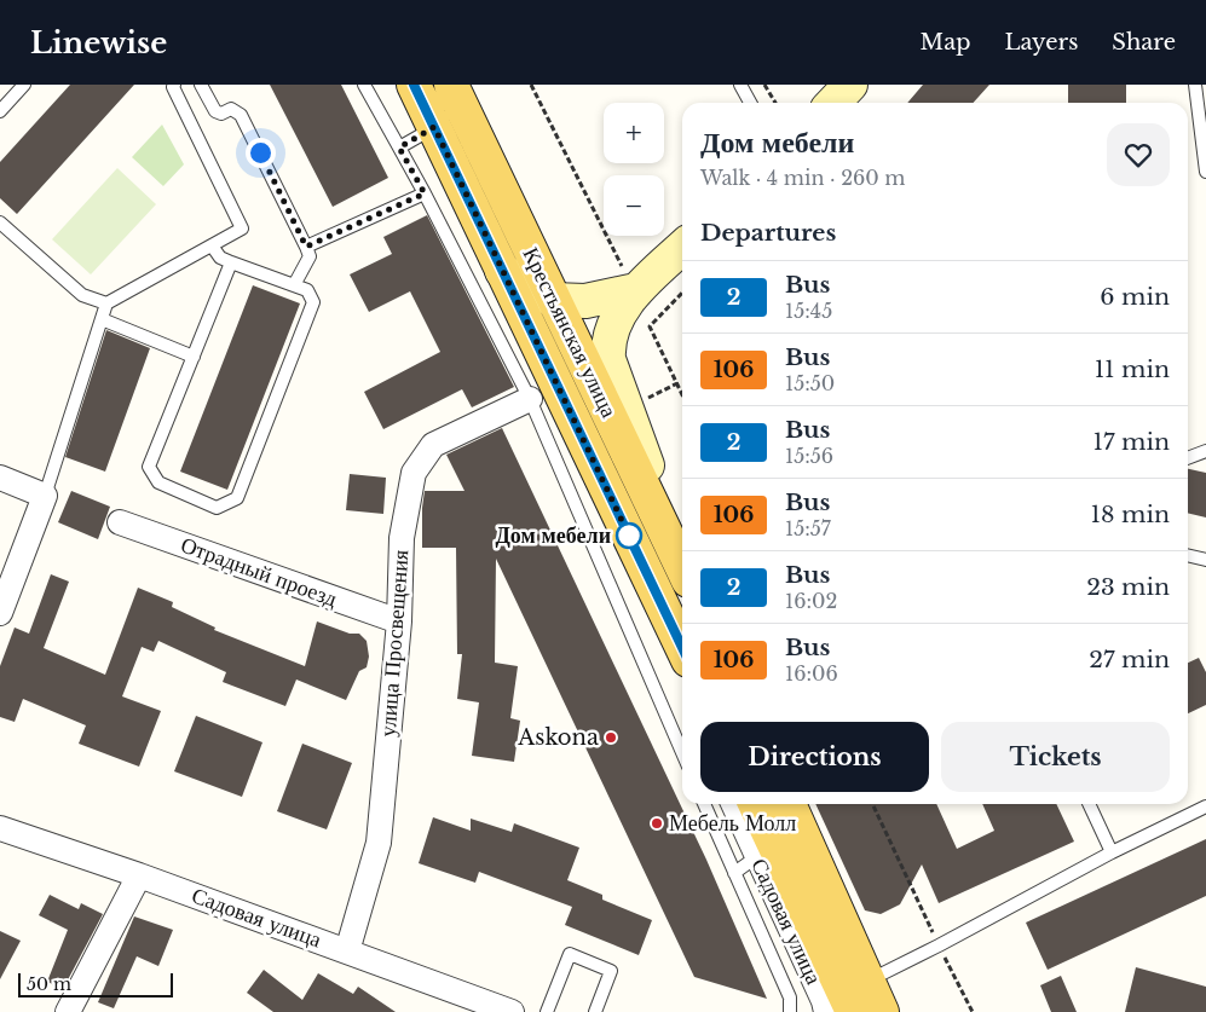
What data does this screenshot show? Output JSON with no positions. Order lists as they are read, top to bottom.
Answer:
{
  "streets": {
    "main road": ["Крестьянская улица"],
    "street": ["Отрадный проезд", "улица Просвещения", "Садовая улица"]
  },
  "crossings": [
    ["Отрадный проезд", "улица Просвещения"],
    ["улица Просвещения", "Садовая улица"]
  ],
  "places": ["Дом мебели", "Askona", "Мебель Молл"],
  "lines": ["bus line 2"],
  "scale_bar": "50 m",
  "page": {
    "header": "Linewise",
    "nav": ["Map", "Layers", "Share"],
    "map_buttons": ["+", "−"],
    "heading": [
      ["Дом мебели", "Walk · 4 min · 260 m"],
      "Departures"
    ],
    "list": [
      {
        "mark": "2",
        "name": "Bus",
        "note": "15:45",
        "value": "6 min"
      },
      {
        "mark": "106",
        "name": "Bus",
        "note": "15:50",
        "value": "11 min"
      },
      {
        "mark": "2",
        "name": "Bus",
        "note": "15:56",
        "value": "17 min"
      },
      {
        "mark": "106",
        "name": "Bus",
        "note": "15:57",
        "value": "18 min"
      },
      {
        "mark": "2",
        "name": "Bus",
        "note": "16:02",
        "value": "23 min"
      },
      {
        "mark": "106",
        "name": "Bus",
        "note": "16:06",
        "value": "27 min"
      }
    ],
    "buttons": ["Directions", "Tickets"],
    "scale": "50 m"
  }
}
